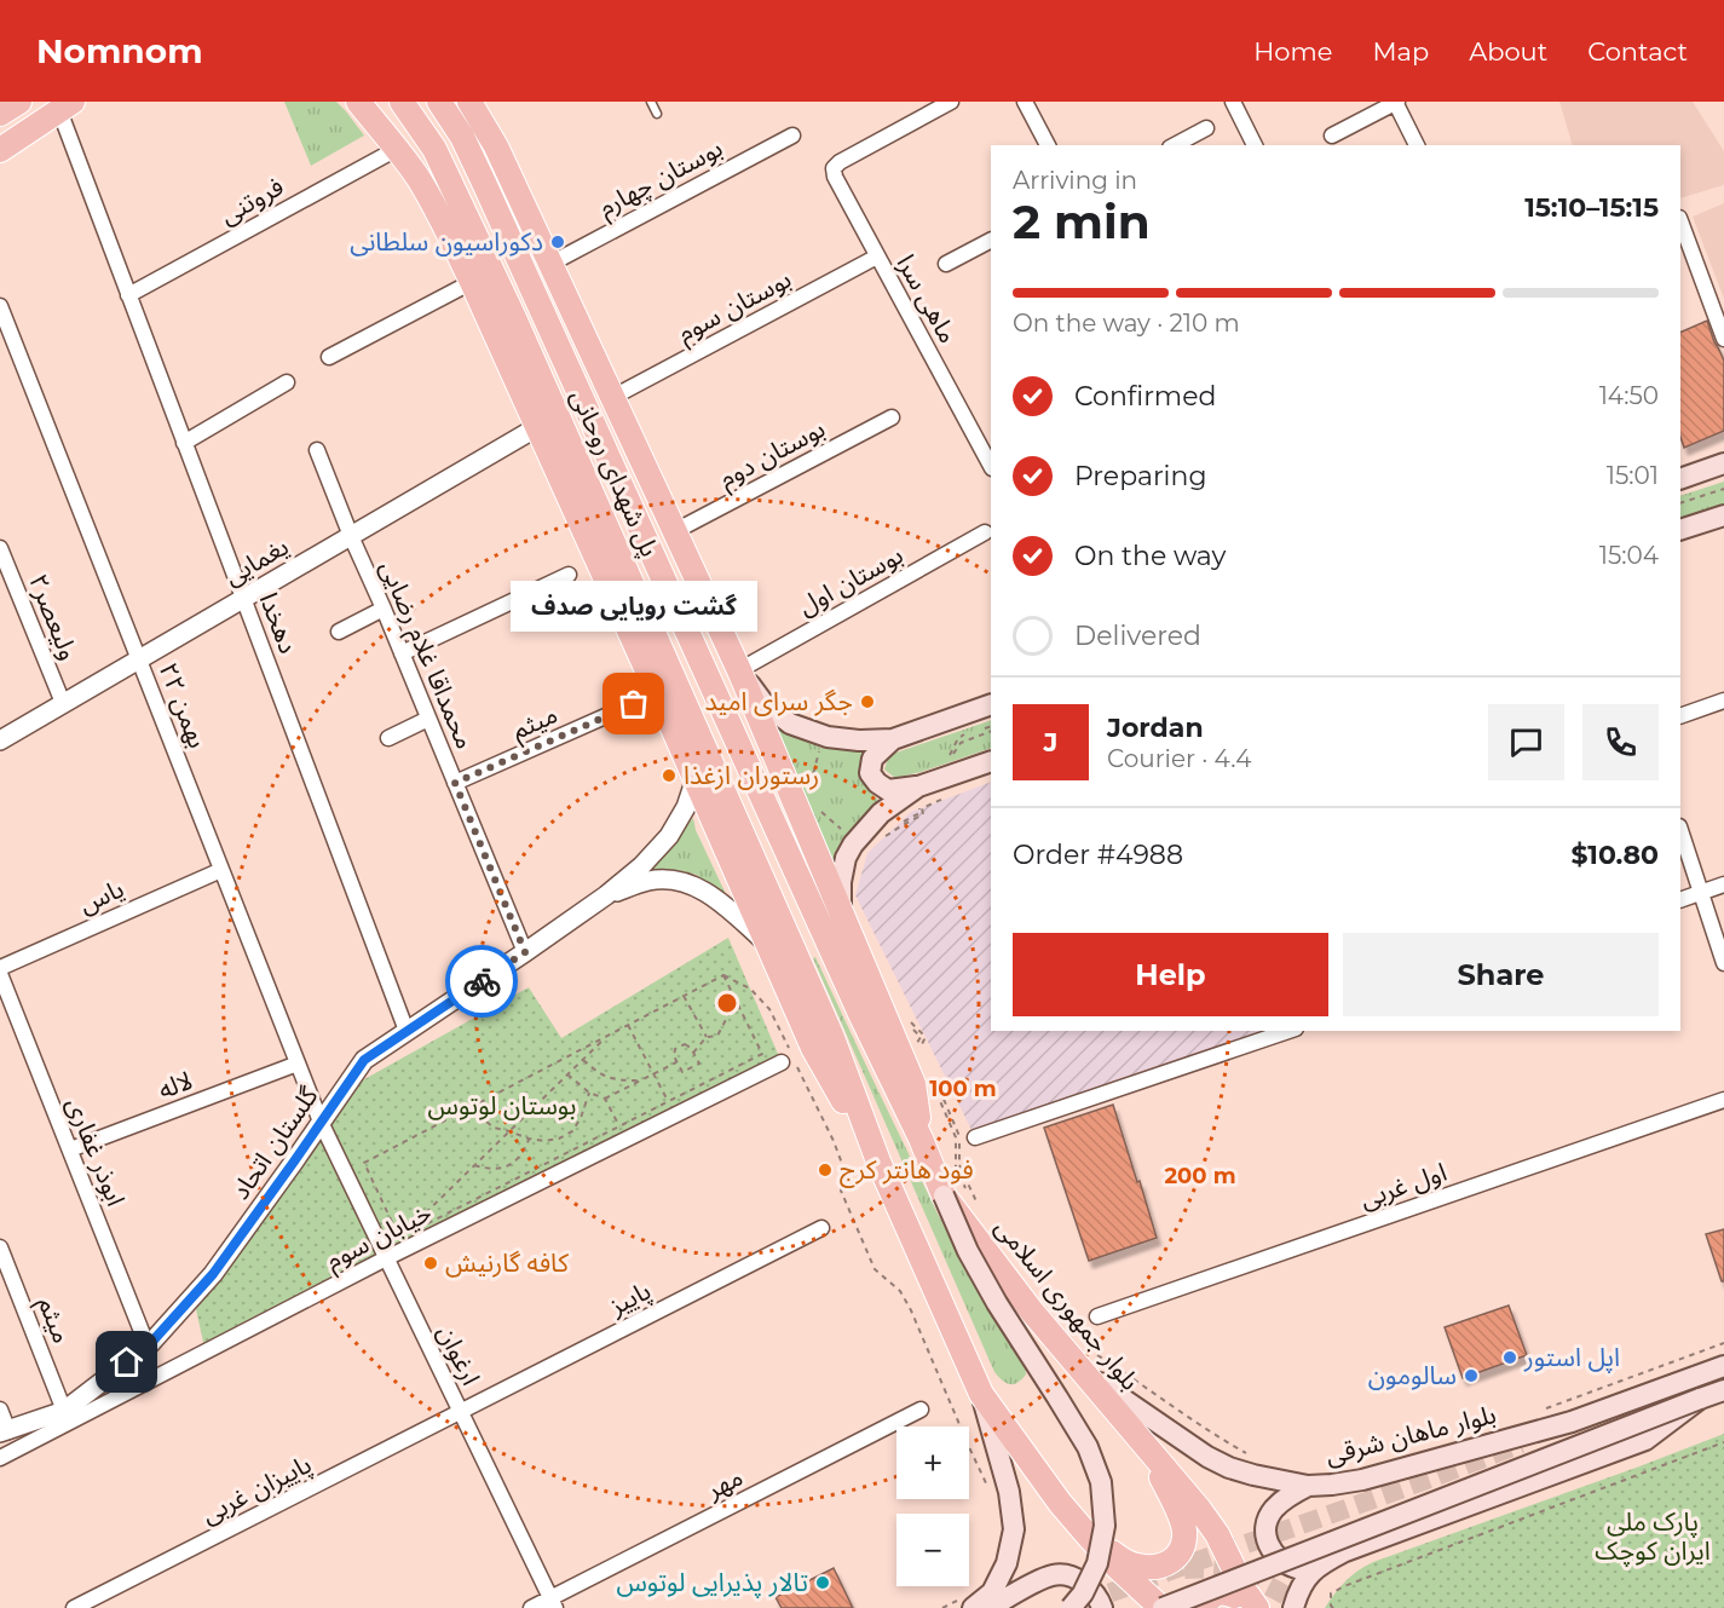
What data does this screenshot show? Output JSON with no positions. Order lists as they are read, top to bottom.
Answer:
{
  "streets": {
    "main road": ["پل شهدای روحانی", "بلوار جمهوری اسلامی", "بلوار ماهان شرقی"],
    "street": [
      "بوستان چهارم",
      "فروتنی",
      "ماهی سرا",
      "بوستان سوم",
      "بوستان دوم",
      "یغمایی",
      "بوستان اول",
      "ولیعصر۲",
      "دهخدا",
      "محمداقا غلام رضایی",
      "۲۲ بهمن",
      "میثم",
      "یاس",
      "لاله",
      "گلستان اتحاد",
      "ابوذر غفاری",
      "اول غربی",
      "خیابان سوم",
      "پاییز",
      "ارغوان",
      "مهر",
      "پاییزان غربی"
    ]
  },
  "crossings": [
    ["فروتنی", "دهخدا"],
    ["ماهی سرا", "بوستان سوم"],
    ["پل شهدای روحانی", "بلوار جمهوری اسلامی"],
    ["یغمایی", "ولیعصر۲"],
    ["یغمایی", "دهخدا"],
    ["یغمایی", "محمداقا غلام رضایی"],
    ["یغمایی", "۲۲ بهمن"],
    ["دهخدا", "گلستان اتحاد"],
    ["محمداقا غلام رضایی", "میثم"],
    ["محمداقا غلام رضایی", "گلستان اتحاد"],
    ["۲۲ بهمن", "یاس"],
    ["۲۲ بهمن", "لاله"],
    ["۲۲ بهمن", "گلستان اتحاد"],
    ["۲۲ بهمن", "ارغوان"],
    ["میثم", "گلستان اتحاد"],
    ["لاله", "ابوذر غفاری"],
    ["گلستان اتحاد", "ابوذر غفاری"],
    ["گلستان اتحاد", "ارغوان"],
    ["خیابان سوم", "ارغوان"],
    ["پاییز", "ارغوان"],
    ["پاییز", "پاییزان غربی"],
    ["بلوار جمهوری اسلامی", "بلوار ماهان شرقی"],
    ["ارغوان", "مهر"],
    ["ارغوان", "پاییزان غربی"]
  ],
  "parks": ["بوستان لوتوس", "پارک ملی ایران کوچک"],
  "places": [
    "دکوراسیون سلطانی",
    "جگر سرای امید",
    "گشت رویایی صدف",
    "رستوران ازغذا",
    "فود هانتر کرج",
    "کافه گارنیش",
    "اپل استور",
    "سالومون",
    "تالار پذیرایی لوتوس"
  ],
  "page": {
    "header": "Nomnom",
    "nav": [
      "Home",
      "Map",
      "About",
      "Contact"
    ],
    "heading": ["2 min", "Arriving in", "15:10–15:15"],
    "panel": [
      "Jordan",
      "Courier · 4.4",
      "Order #4988",
      "$10.80"
    ],
    "bar": "On the way · 210 m",
    "list": [
      ["Confirmed", "14:50"],
      ["Preparing", "15:01"],
      ["On the way", "15:04"],
      "Delivered"
    ],
    "bubble": "گشت رویایی صدف",
    "round": "J",
    "buttons": ["Help", "Share"],
    "map_buttons": ["+", "−"]
  },
  "rings": ["100 m", "200 m"]
}
